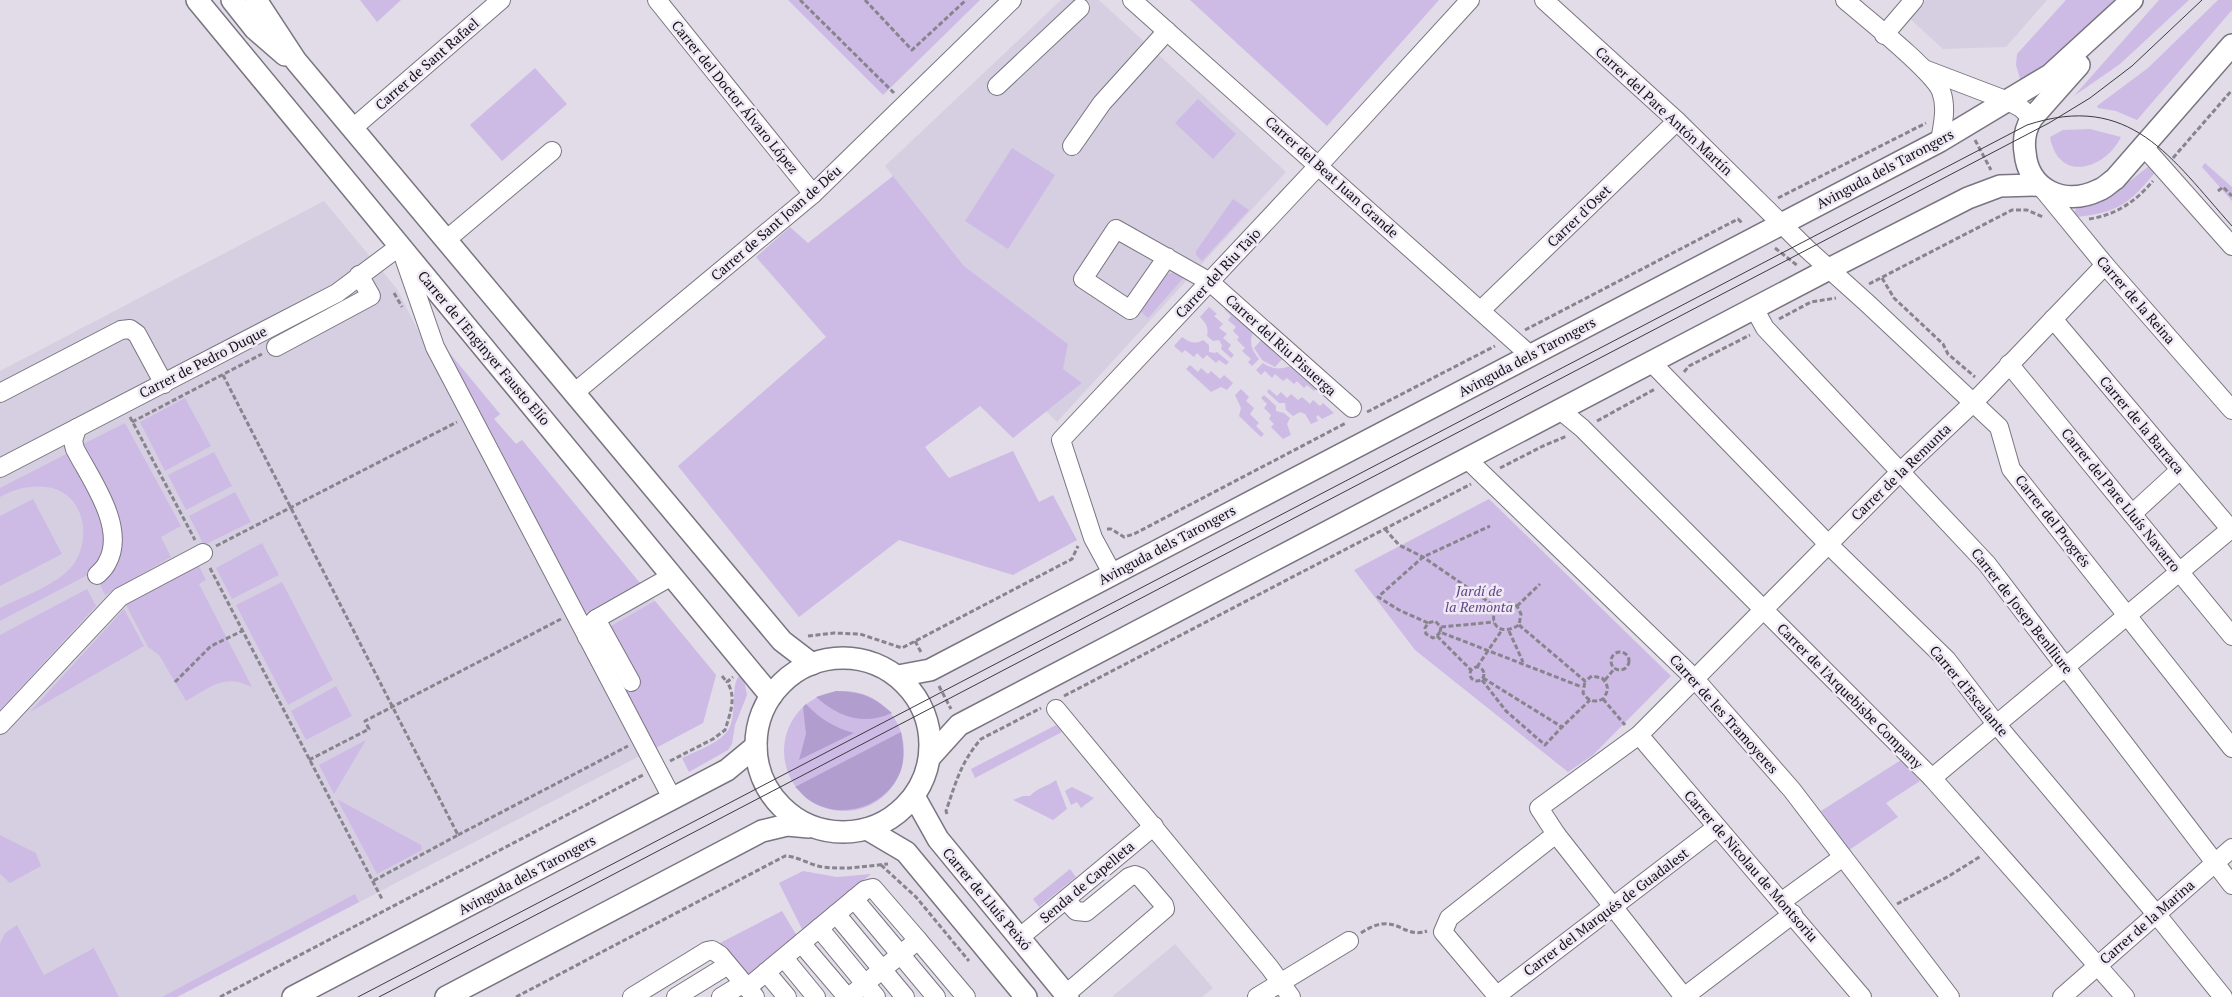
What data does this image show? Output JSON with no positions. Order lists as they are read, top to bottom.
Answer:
{
  "streets": {
    "main road": ["Avinguda dels Tarongers", "Carrer de l'Enginyer Fausto Elío", "Carrer de Lluís Peixó"],
    "street": [
      "Carrer de Sant Rafael",
      "Carrer del Doctor Álvaro López",
      "Carrer del Pare Antón Martín",
      "Carrer del Beat Juan Grande",
      "Carrer d'Oset",
      "Carrer de Sant Joan de Déu",
      "Carrer del Riu Tajo",
      "Carrer de la Reina",
      "Carrer del Riu Pisuerga",
      "Carrer de Pedro Duque",
      "Carrer de la Barraca",
      "Carrer de la Remunta",
      "Carrer del Pare Lluís Navarro",
      "Carrer del Progrés",
      "Carrer de Josep Benlliure",
      "Carrer d'Escalante",
      "Carrer de l'Arquebisbe Company",
      "Carrer de les Tramoyeres",
      "Carrer de Nicolau de Montsoriu",
      "Senda de Capelleta",
      "Carrer del Marqués de Guadalest",
      "Carrer de la Marina"
    ]
  },
  "crossings": [
    ["Carrer del Doctor Álvaro López", "Carrer de Sant Joan de Déu"],
    ["Carrer del Pare Antón Martín", "Avinguda dels Tarongers"],
    ["Carrer del Pare Antón Martín", "Carrer d'Oset"],
    ["Carrer del Pare Antón Martín", "Carrer del Progrés"],
    ["Avinguda dels Tarongers", "Carrer del Beat Juan Grande"],
    ["Avinguda dels Tarongers", "Carrer del Riu Tajo"],
    ["Avinguda dels Tarongers", "Carrer de l'Enginyer Fausto Elío"],
    ["Avinguda dels Tarongers", "Carrer del Progrés"],
    ["Avinguda dels Tarongers", "Carrer de Lluís Peixó"],
    ["Carrer del Beat Juan Grande", "Carrer d'Oset"],
    ["Carrer del Beat Juan Grande", "Carrer del Riu Tajo"],
    ["Carrer del Riu Tajo", "Carrer del Riu Pisuerga"],
    ["Carrer de la Reina", "Carrer de la Remunta"],
    ["Carrer de l'Enginyer Fausto Elío", "Carrer de Pedro Duque"],
    ["Carrer de l'Enginyer Fausto Elío", "Carrer de Lluís Peixó"],
    ["Carrer de la Barraca", "Carrer de la Remunta"],
    ["Carrer de la Remunta", "Carrer del Pare Lluís Navarro"],
    ["Carrer de la Remunta", "Carrer del Progrés"],
    ["Carrer de la Remunta", "Carrer de Josep Benlliure"],
    ["Carrer de la Remunta", "Carrer d'Escalante"],
    ["Carrer de la Remunta", "Carrer de l'Arquebisbe Company"],
    ["Carrer de la Remunta", "Carrer de les Tramoyeres"],
    ["Carrer de la Remunta", "Carrer de Nicolau de Montsoriu"],
    ["Carrer de Josep Benlliure", "Carrer de la Marina"],
    ["Carrer d'Escalante", "Carrer de la Marina"],
    ["Carrer de l'Arquebisbe Company", "Carrer de la Marina"],
    ["Carrer de Nicolau de Montsoriu", "Carrer del Marqués de Guadalest"],
    ["Senda de Capelleta", "Carrer de Lluís Peixó"]
  ],
  "parks": ["Jardí de la Remonta"]
}
